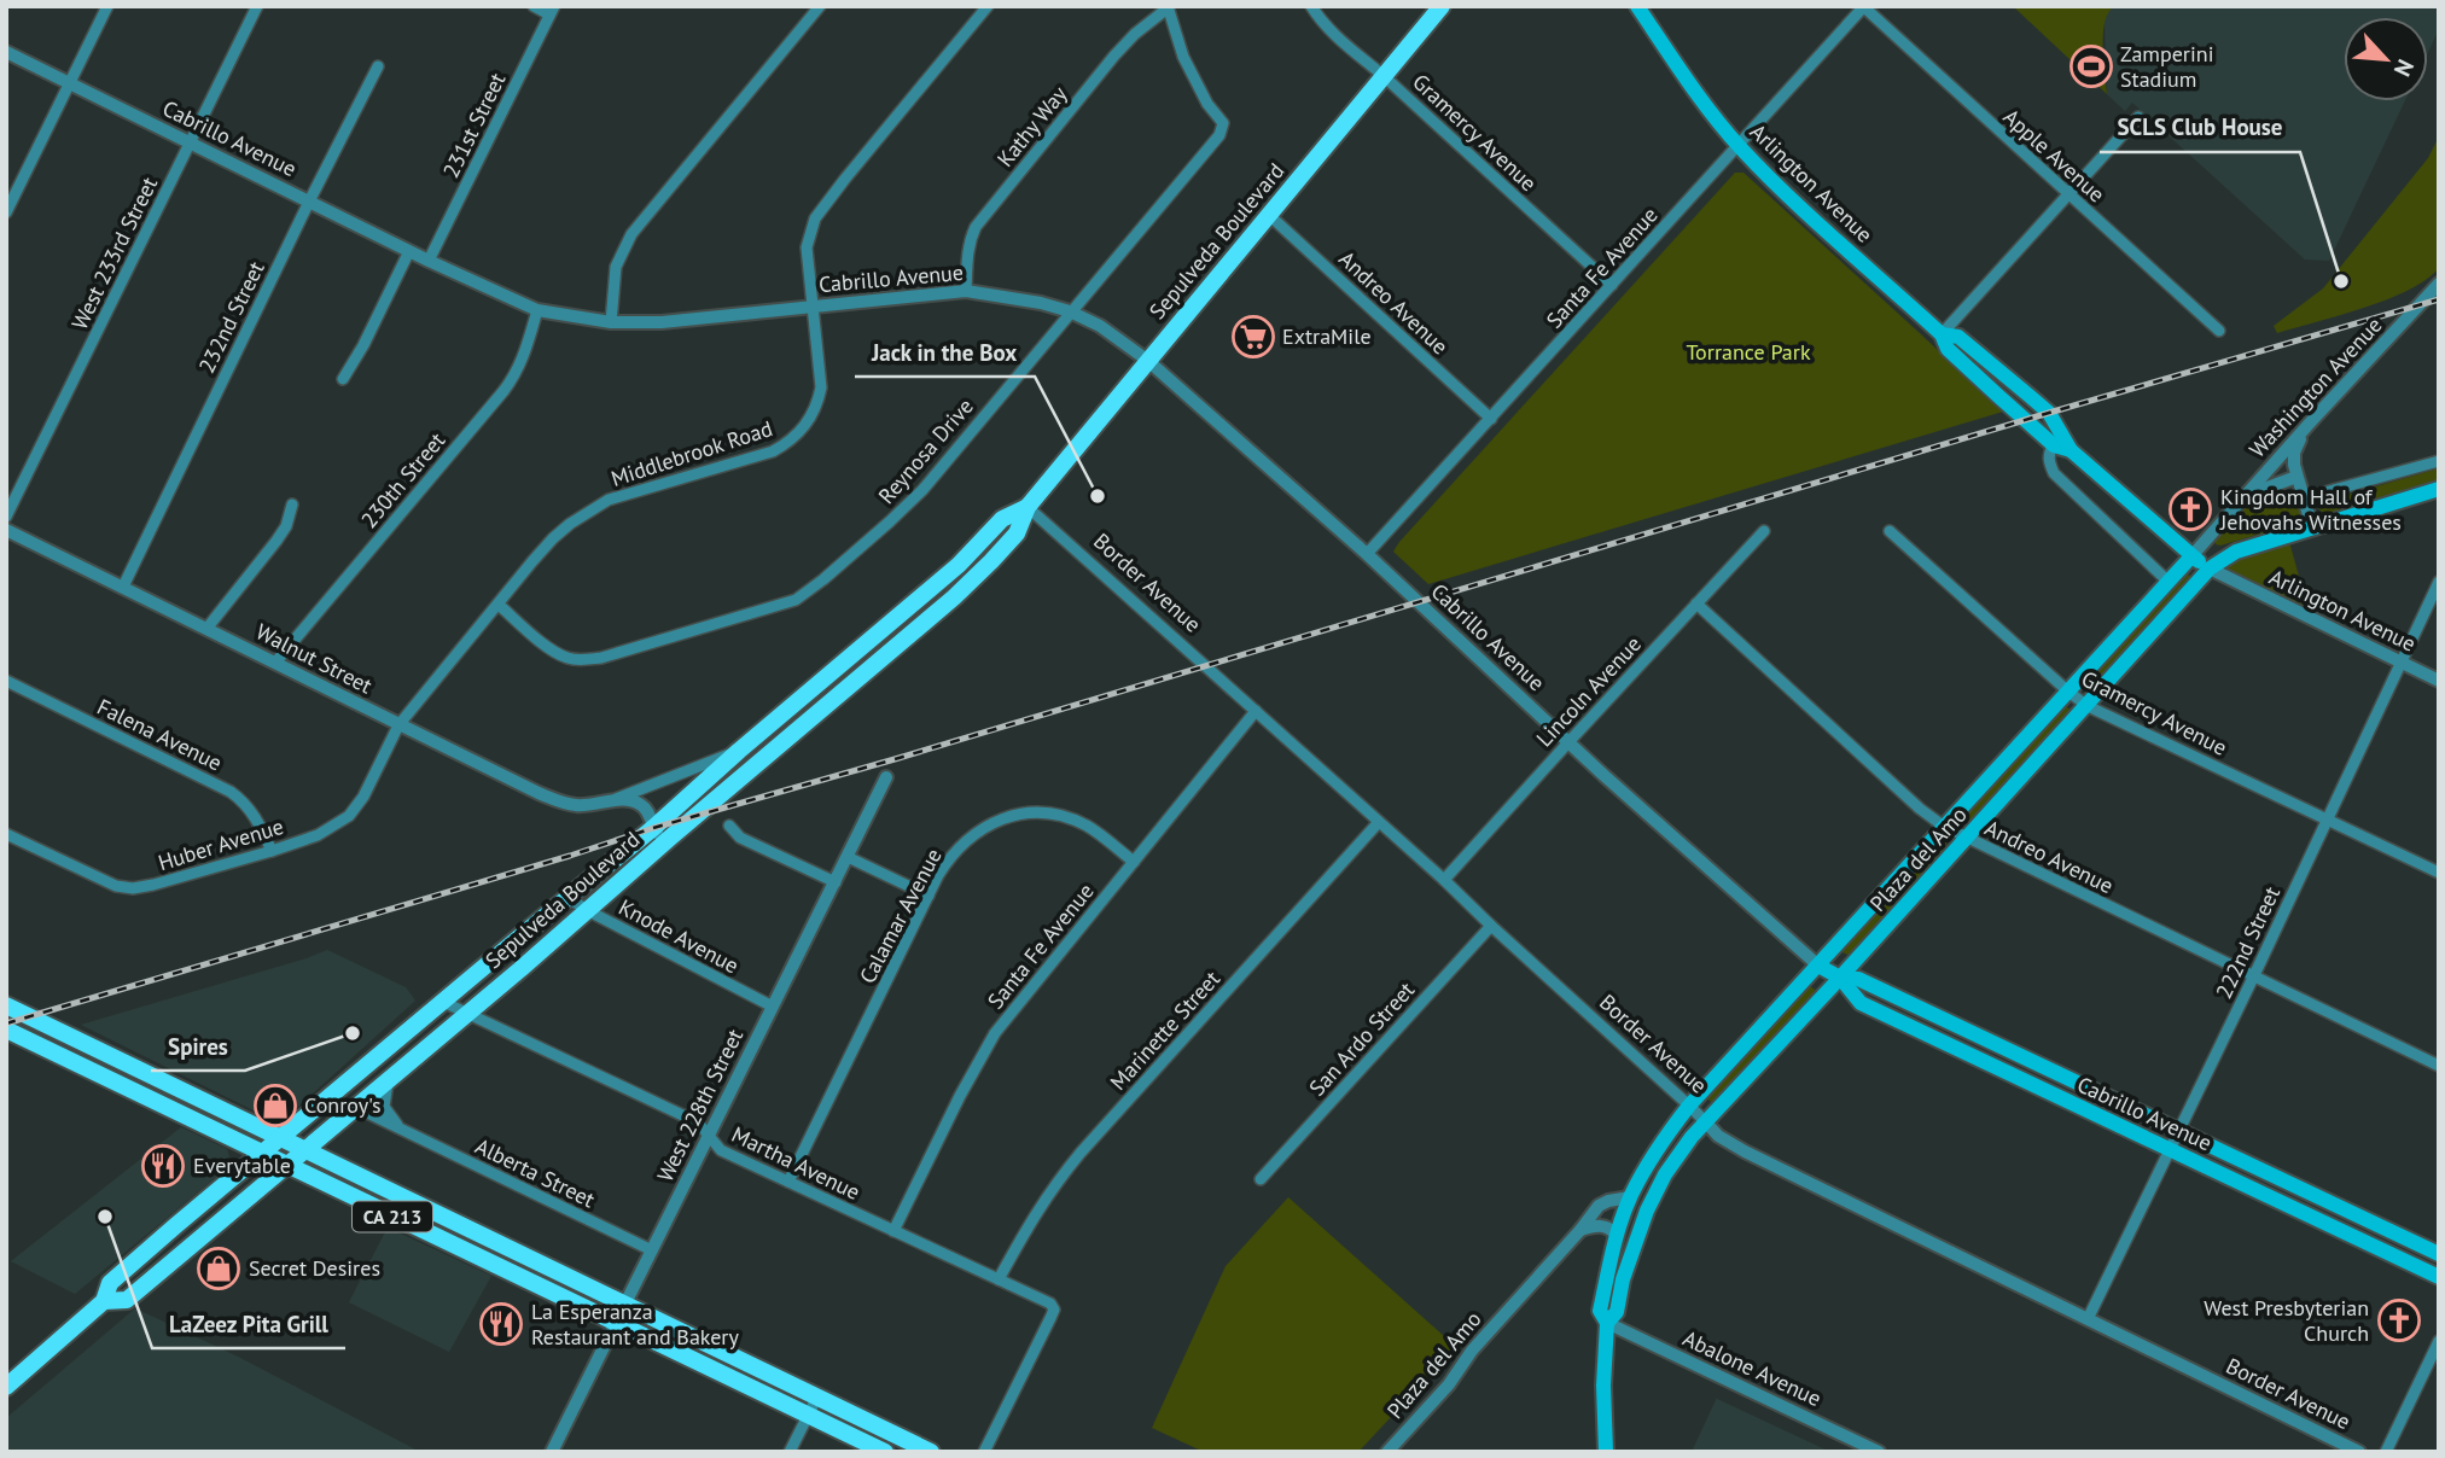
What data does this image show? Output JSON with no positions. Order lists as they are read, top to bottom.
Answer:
{
  "streets": {
    "main road": [
      "Cabrillo Avenue",
      "Arlington Avenue",
      "Sepulveda Boulevard",
      "Plaza del Amo",
      "CA 213"
    ],
    "street": [
      "231st Street",
      "Kathy Way",
      "Gramercy Avenue",
      "Apple Avenue",
      "West 233rd Street",
      "Santa Fe Avenue",
      "Andreo Avenue",
      "232nd Street",
      "Washington Avenue",
      "Reynosa Drive",
      "Middlebrook Road",
      "230th Street",
      "Border Avenue",
      "Walnut Street",
      "Lincoln Avenue",
      "Falena Avenue",
      "Huber Avenue",
      "Calamar Avenue",
      "Knode Avenue",
      "222nd Street",
      "Marinette Street",
      "San Ardo Street",
      "West 228th Street",
      "Martha Avenue",
      "Alberta Street",
      "Abalone Avenue"
    ]
  },
  "crossings": [
    ["231st Street", "Cabrillo Avenue"],
    ["Kathy Way", "Cabrillo Avenue"],
    ["Kathy Way", "Reynosa Drive"],
    ["Gramercy Avenue", "Sepulveda Boulevard"],
    ["Gramercy Avenue", "Santa Fe Avenue"],
    ["Gramercy Avenue", "Plaza del Amo"],
    ["Gramercy Avenue", "222nd Street"],
    ["Cabrillo Avenue", "Sepulveda Boulevard"],
    ["Cabrillo Avenue", "West 233rd Street"],
    ["Cabrillo Avenue", "Santa Fe Avenue"],
    ["Cabrillo Avenue", "232nd Street"],
    ["Cabrillo Avenue", "Reynosa Drive"],
    ["Cabrillo Avenue", "Middlebrook Road"],
    ["Cabrillo Avenue", "230th Street"],
    ["Cabrillo Avenue", "Lincoln Avenue"],
    ["Cabrillo Avenue", "Plaza del Amo"],
    ["Cabrillo Avenue", "222nd Street"],
    ["Apple Avenue", "Santa Fe Avenue"],
    ["Arlington Avenue", "Santa Fe Avenue"],
    ["Arlington Avenue", "Washington Avenue"],
    ["Arlington Avenue", "Plaza del Amo"],
    ["Arlington Avenue", "222nd Street"],
    ["Sepulveda Boulevard", "Andreo Avenue"],
    ["Sepulveda Boulevard", "Border Avenue"],
    ["Sepulveda Boulevard", "Walnut Street"],
    ["Sepulveda Boulevard", "Knode Avenue"],
    ["Sepulveda Boulevard", "Martha Avenue"],
    ["Sepulveda Boulevard", "Alberta Street"],
    ["Sepulveda Boulevard", "CA 213"],
    ["Santa Fe Avenue", "Andreo Avenue"],
    ["Santa Fe Avenue", "Border Avenue"],
    ["Santa Fe Avenue", "Calamar Avenue"],
    ["Santa Fe Avenue", "Martha Avenue"],
    ["Andreo Avenue", "Lincoln Avenue"],
    ["Andreo Avenue", "Plaza del Amo"],
    ["Andreo Avenue", "222nd Street"],
    ["232nd Street", "Walnut Street"],
    ["Washington Avenue", "Plaza del Amo"],
    ["Reynosa Drive", "Middlebrook Road"],
    ["Middlebrook Road", "Walnut Street"],
    ["Middlebrook Road", "Huber Avenue"],
    ["230th Street", "Walnut Street"],
    ["Border Avenue", "Lincoln Avenue"],
    ["Border Avenue", "Plaza del Amo"],
    ["Border Avenue", "222nd Street"],
    ["Border Avenue", "Marinette Street"],
    ["Border Avenue", "San Ardo Street"],
    ["Walnut Street", "Huber Avenue"],
    ["Falena Avenue", "Huber Avenue"],
    ["Plaza del Amo", "Abalone Avenue"],
    ["Calamar Avenue", "Martha Avenue"],
    ["Knode Avenue", "West 228th Street"],
    ["Marinette Street", "Martha Avenue"],
    ["West 228th Street", "Martha Avenue"],
    ["West 228th Street", "Alberta Street"],
    ["West 228th Street", "CA 213"]
  ],
  "parks": ["Torrance Park"],
  "places": {
    "sports": ["Zamperini Stadium"],
    "other": [
      "SCLS Club House",
      "Jack in the Box",
      "Spires",
      "LaZeez Pita Grill"
    ],
    "supermarket": ["ExtraMile"],
    "church": ["Kingdom Hall of Jehovahs Witnesses", "West Presbyterian Church"],
    "shop": ["Conroy's", "Secret Desires"],
    "restaurant": ["Everytable", "La Esperanza Restaurant and Bakery"]
  },
  "north": "bottom right"
}
